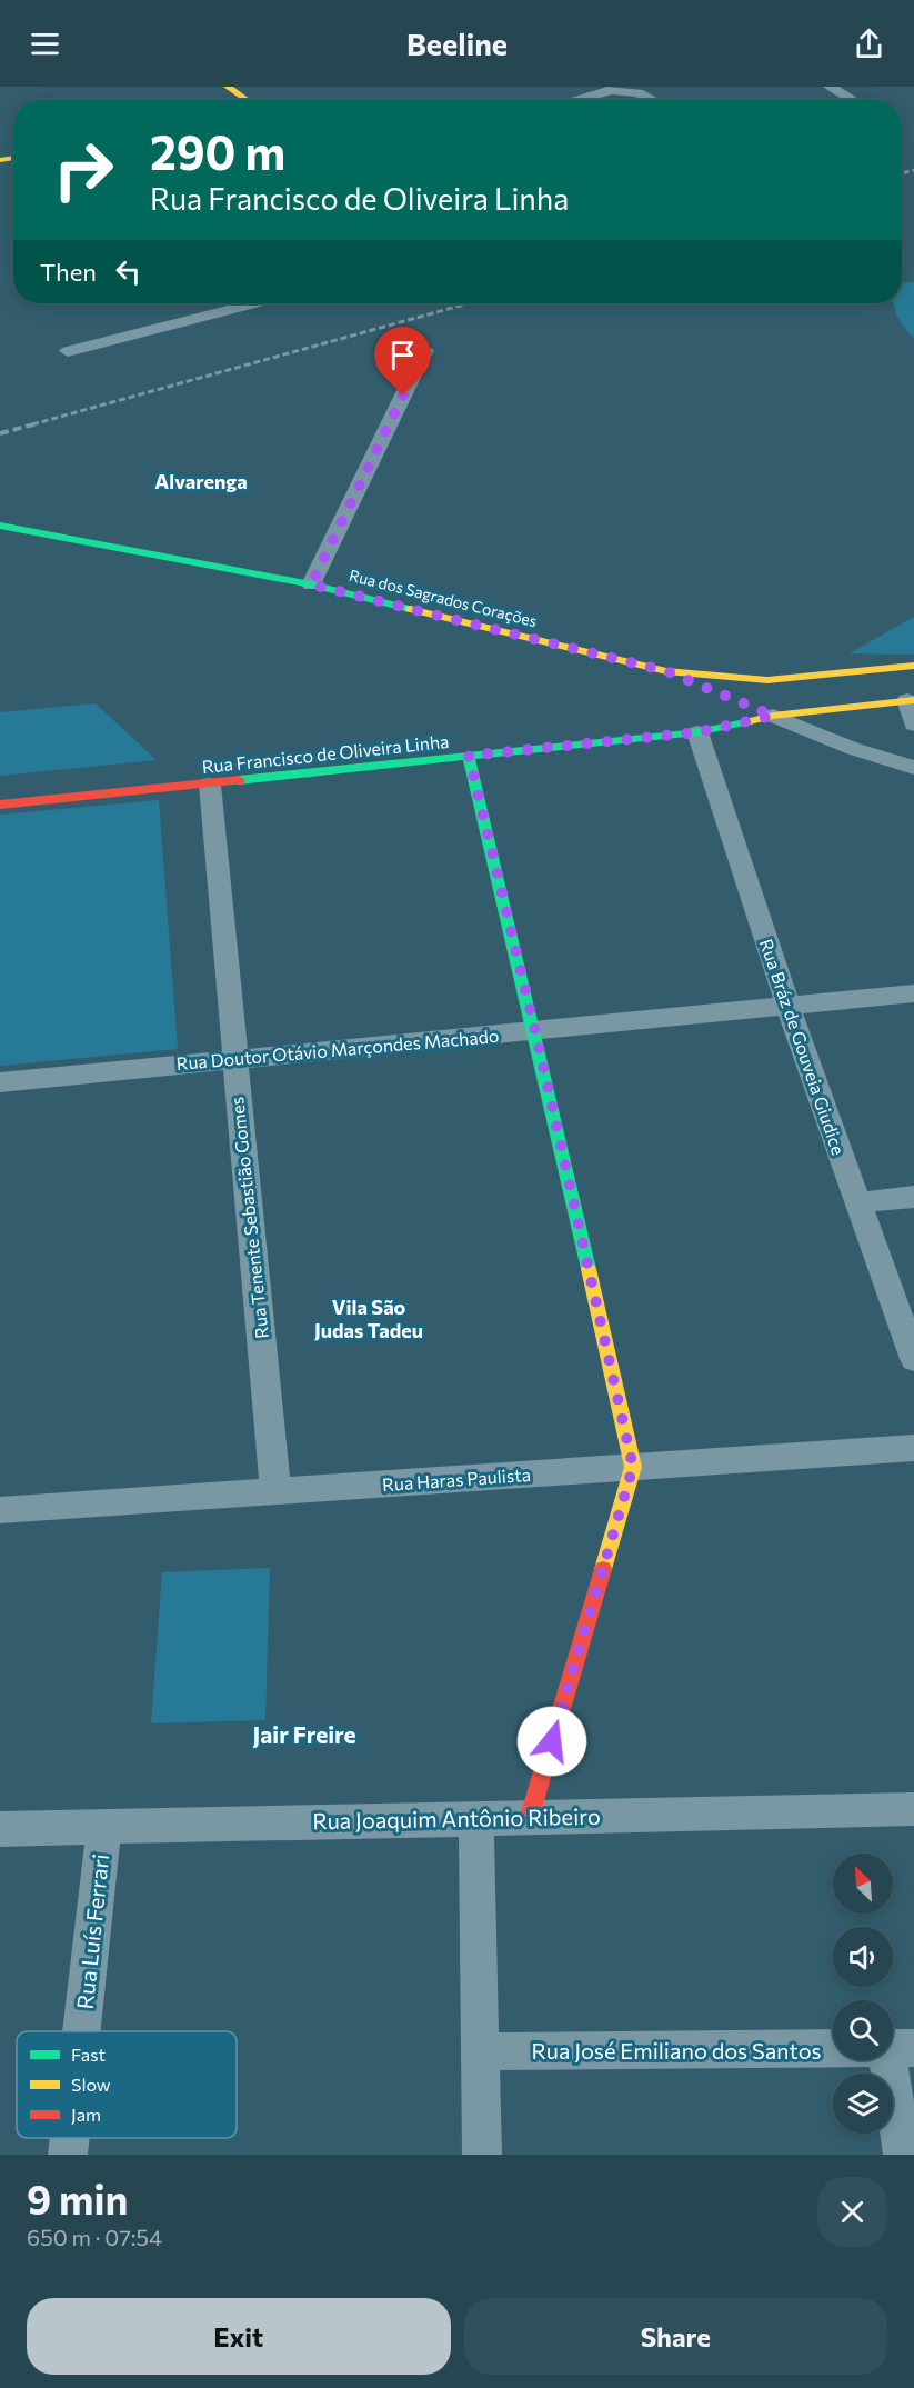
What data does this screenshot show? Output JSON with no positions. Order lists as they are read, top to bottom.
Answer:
{
  "streets": {
    "main road": ["Rua dos Sagrados Corações", "Rua Francisco de Oliveira Linha"],
    "street": [
      "Rua Bráz de Gouveia Giudice",
      "Rua Doutor Otávio Marçondes Machado",
      "Rua Tenente Sebastião Gomes",
      "Rua Haras Paulista",
      "Rua Joaquim Antônio Ribeiro",
      "Rua Luís Ferrari",
      "Rua José Emiliano dos Santos"
    ]
  },
  "crossings": [
    ["Rua Francisco de Oliveira Linha", "Rua Bráz de Gouveia Giudice"],
    ["Rua Francisco de Oliveira Linha", "Rua Tenente Sebastião Gomes"],
    ["Rua Bráz de Gouveia Giudice", "Rua Doutor Otávio Marçondes Machado"],
    ["Rua Doutor Otávio Marçondes Machado", "Rua Tenente Sebastião Gomes"],
    ["Rua Tenente Sebastião Gomes", "Rua Haras Paulista"],
    ["Rua Joaquim Antônio Ribeiro", "Rua Luís Ferrari"]
  ],
  "districts": ["Alvarenga", "Vila São Judas Tadeu", "Jair Freire"],
  "legend": ["Fast", "Slow", "Jam"],
  "north": "top left",
  "page": {
    "header": "Beeline",
    "turn": ["290 m", "Rua Francisco de Oliveira Linha"],
    "then": "Then",
    "heading": ["9 min", "650 m · 07:54"],
    "buttons": ["Exit", "Share"]
  }
}
